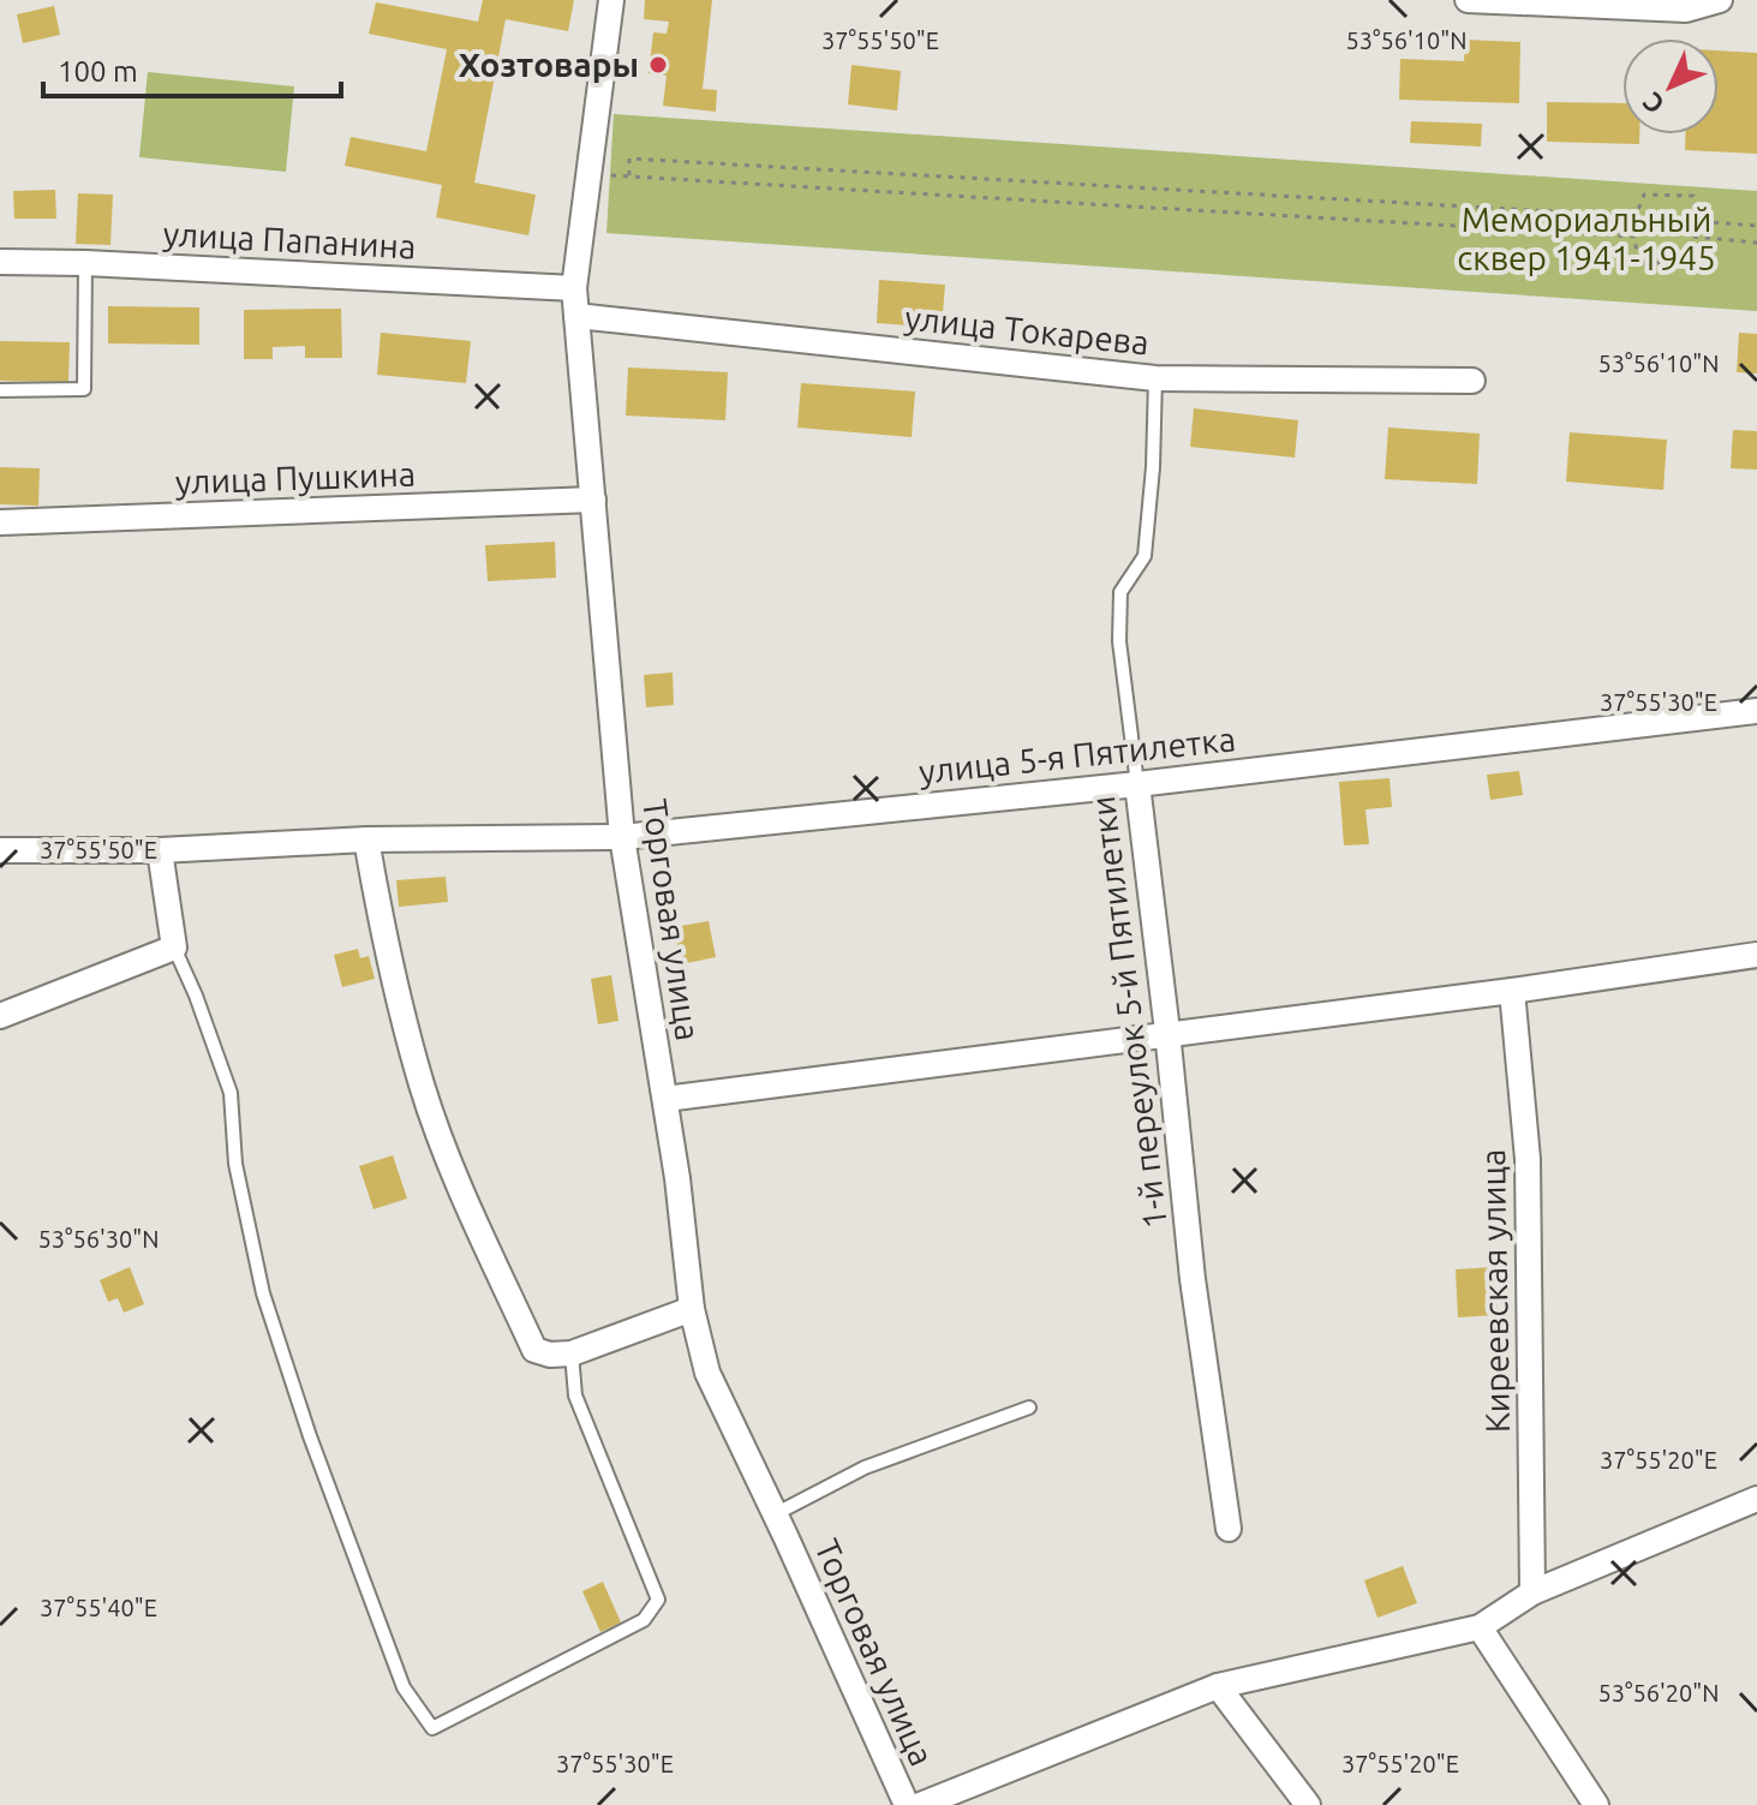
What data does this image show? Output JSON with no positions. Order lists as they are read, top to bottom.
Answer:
{
  "streets": {
    "street": [
      "улица Папанина",
      "улица Токарева",
      "улица Пушкина",
      "улица 5-я Пятилетка",
      "Торговая улица",
      "1-й переулок 5-й Пятилетки",
      "Киреевская улица"
    ]
  },
  "crossings": [
    ["улица Папанина", "Торговая улица"],
    ["улица Токарева", "Торговая улица"],
    ["улица Токарева", "1-й переулок 5-й Пятилетки"],
    ["улица Пушкина", "Торговая улица"],
    ["улица 5-я Пятилетка", "Торговая улица"],
    ["улица 5-я Пятилетка", "1-й переулок 5-й Пятилетки"]
  ],
  "parks": ["Мемориальный сквер 1941-1945"],
  "places": ["Хозтовары"],
  "scale_bar": "100 m",
  "north": "bottom left",
  "coordinates": [
    "37°55'50\"E",
    "53°56'10\"N",
    "37°55'30\"E",
    "53°56'30\"N",
    "37°55'20\"E",
    "37°55'40\"E",
    "53°56'20\"N"
  ]
}
